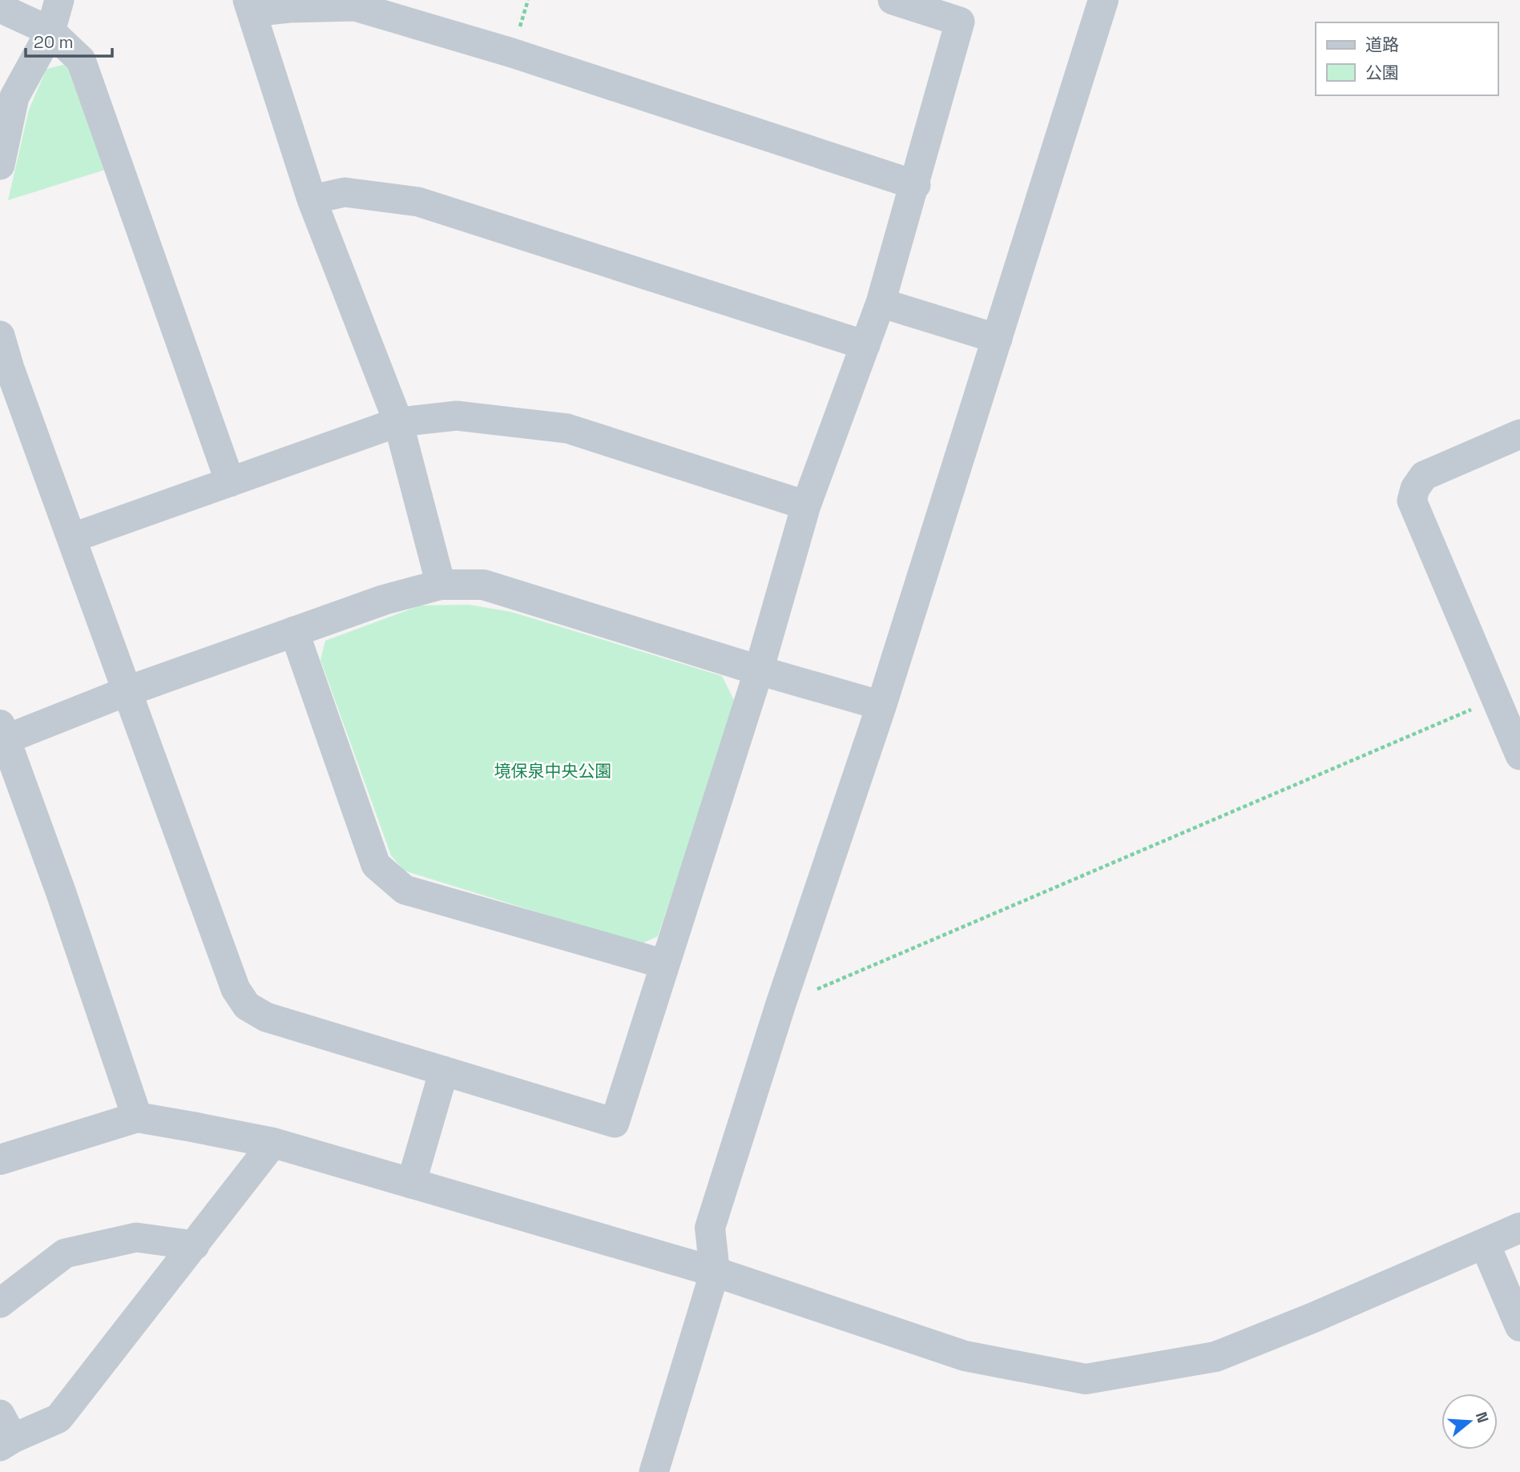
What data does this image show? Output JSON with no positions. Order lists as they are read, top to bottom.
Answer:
{
  "parks": ["境保泉中央公園"],
  "legend": ["道路", "公園"],
  "scale_bar": "20 m",
  "north": "right"
}
